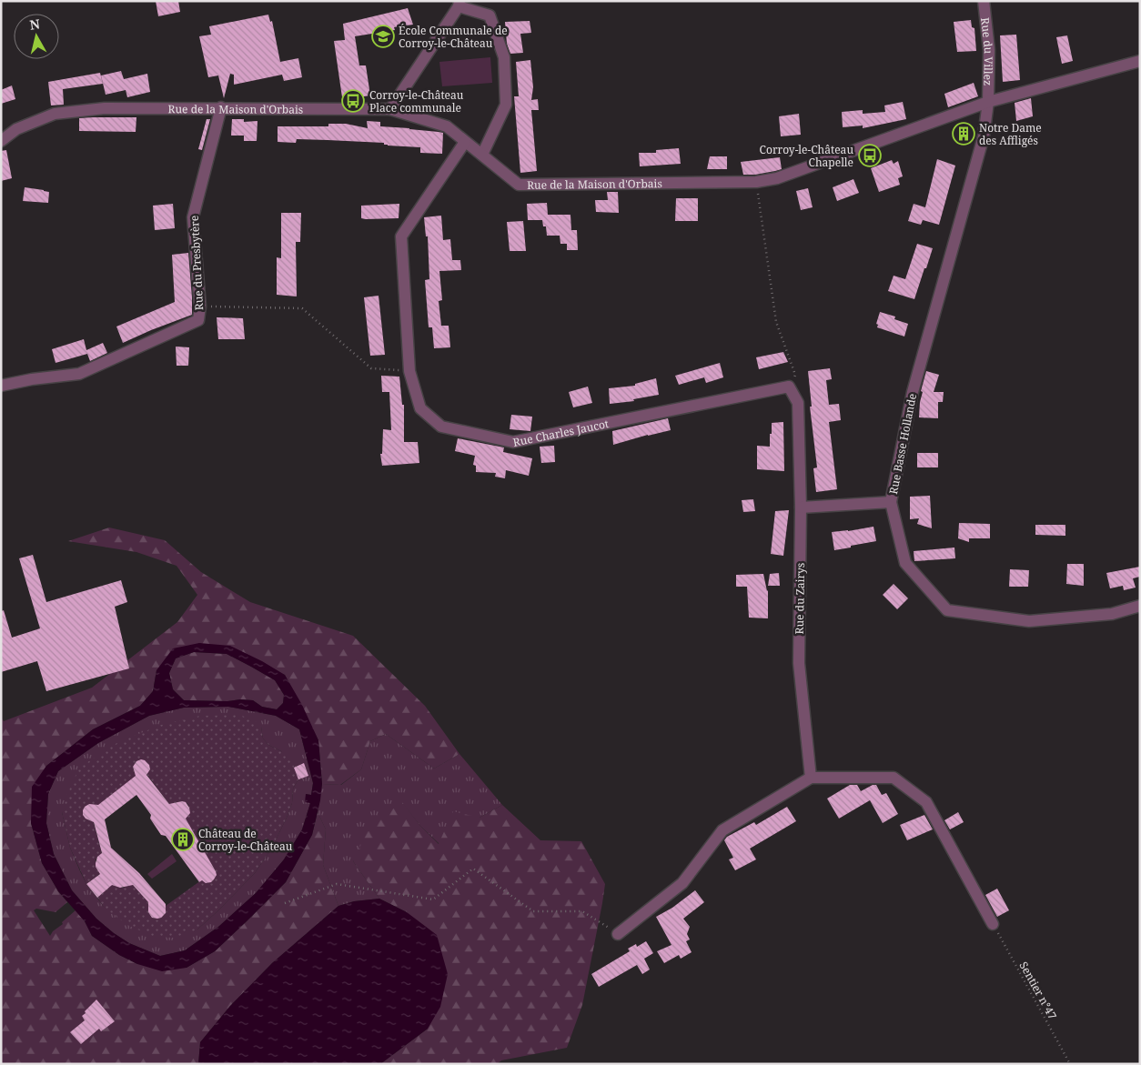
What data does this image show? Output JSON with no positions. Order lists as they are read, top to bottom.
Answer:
{
  "streets": {
    "street": [
      "Rue du Villez",
      "Rue de la Maison d'Orbais",
      "Rue du Presbytère",
      "Rue Charles Jaucot",
      "Rue Basse Hollande",
      "Rue du Zairys"
    ],
    "path": ["Sentier n°47"]
  },
  "crossings": [
    ["Rue du Villez", "Rue de la Maison d'Orbais"],
    ["Rue du Villez", "Rue Basse Hollande"],
    ["Rue de la Maison d'Orbais", "Rue du Presbytère"],
    ["Rue de la Maison d'Orbais", "Rue Charles Jaucot"],
    ["Rue de la Maison d'Orbais", "Rue Basse Hollande"]
  ],
  "places": {
    "school or university": ["École Communale de Corroy-le-Château"],
    "bus stop": ["Corroy-le-Château Place communale", "Corroy-le-Château Chapelle"],
    "building": ["Notre Dame des Affligés", "Château de Corroy-le-Château"]
  },
  "north": "top"
}
